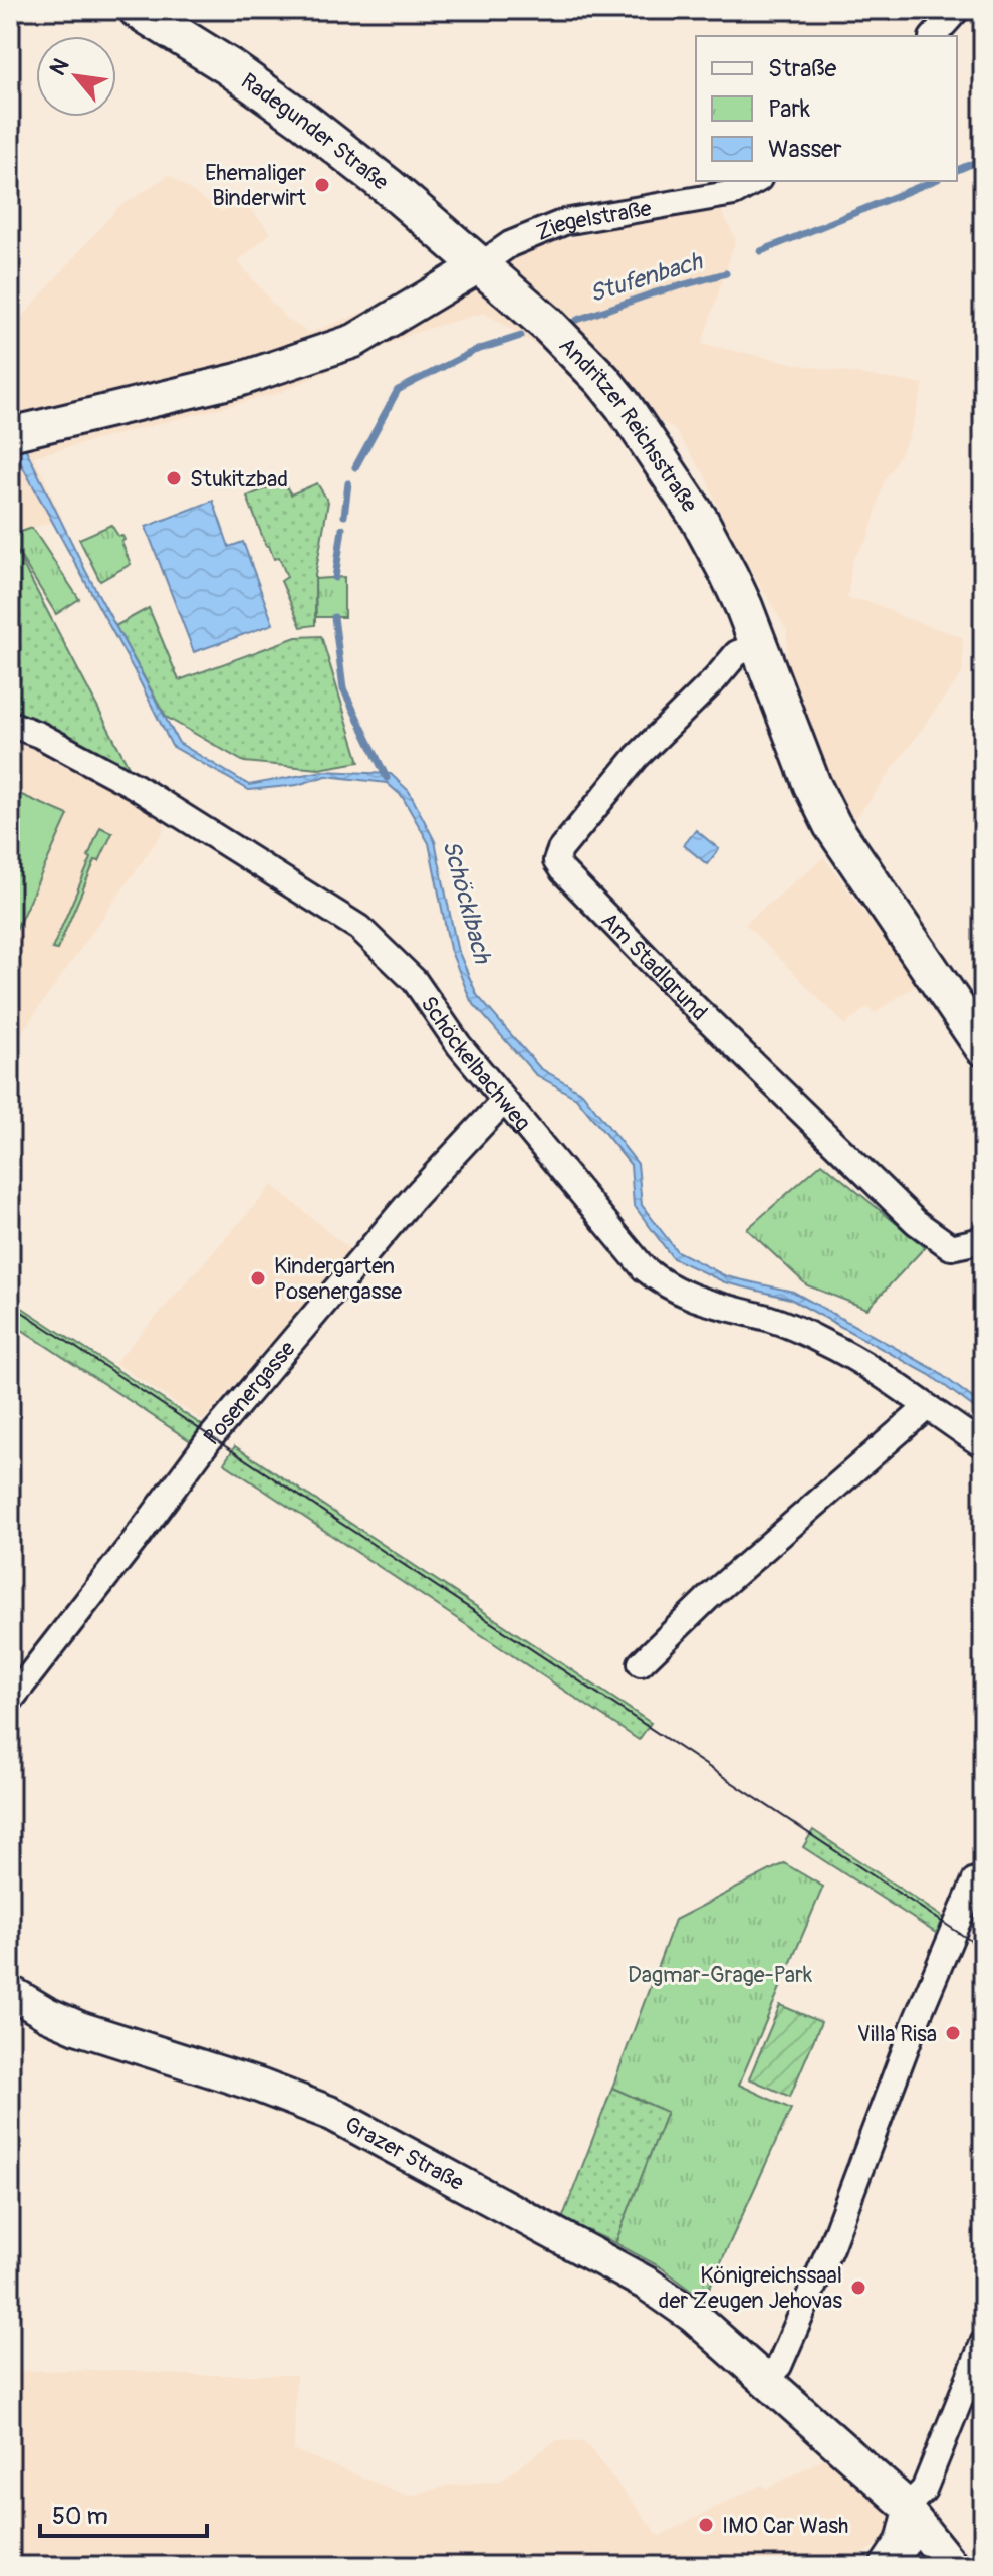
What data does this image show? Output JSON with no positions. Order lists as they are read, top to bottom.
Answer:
{
  "streets": {
    "main road": ["Radegunder Straße", "Andritzer Reichsstraße"],
    "street": [
      "Ziegelstraße",
      "Am Stadlgrund",
      "Schöckelbachweg",
      "Posenergasse",
      "Grazer Straße"
    ]
  },
  "crossings": [
    ["Radegunder Straße", "Ziegelstraße"],
    ["Radegunder Straße", "Andritzer Reichsstraße"],
    ["Ziegelstraße", "Andritzer Reichsstraße"],
    ["Andritzer Reichsstraße", "Am Stadlgrund"],
    ["Schöckelbachweg", "Posenergasse"]
  ],
  "water": ["Stufenbach", "Schöcklbach"],
  "parks": ["Dagmar-Grage-Park"],
  "places": [
    "Ehemaliger Binderwirt",
    "Stukitzbad",
    "Kindergarten Posenergasse",
    "Villa Risa",
    "Königreichssaal der Zeugen Jehovas",
    "IMO Car Wash"
  ],
  "legend": ["Straße", "Park", "Wasser"],
  "scale_bar": "50 m",
  "north": "top left"
}
